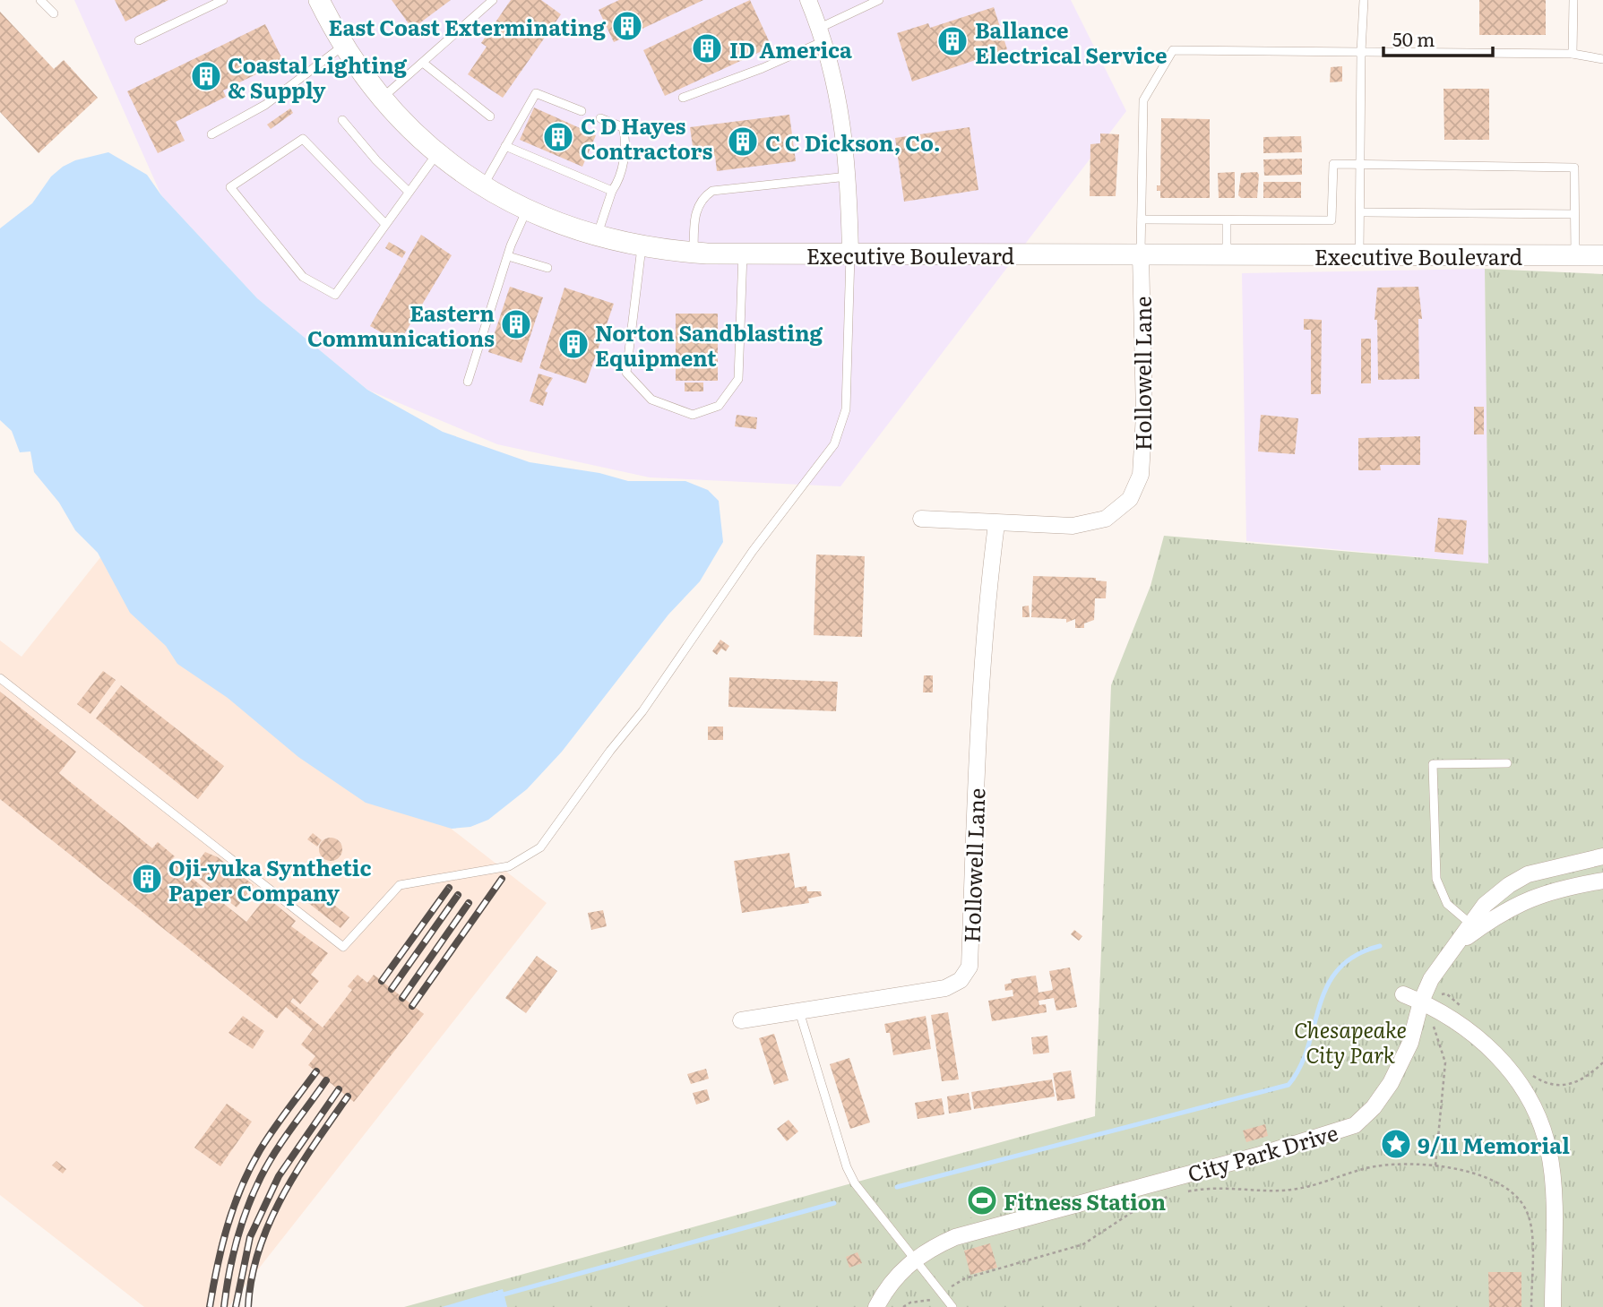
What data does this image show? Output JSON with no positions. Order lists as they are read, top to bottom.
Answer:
{
  "streets": {
    "street": ["Executive Boulevard", "Hollowell Lane", "City Park Drive"]
  },
  "crossings": [
    ["Executive Boulevard", "Hollowell Lane"]
  ],
  "parks": ["Chesapeake City Park"],
  "places": {
    "building": [
      "East Coast Exterminating",
      "Ballance Electrical Service",
      "ID America",
      "Coastal Lighting & Supply",
      "C D Hayes Contractors",
      "C C Dickson, Co.",
      "Eastern Communications",
      "Norton Sandblasting Equipment",
      "Oji-yuka Synthetic Paper Company"
    ],
    "place": ["9/11 Memorial"],
    "sports": ["Fitness Station"]
  },
  "scale_bar": "50 m"
}
